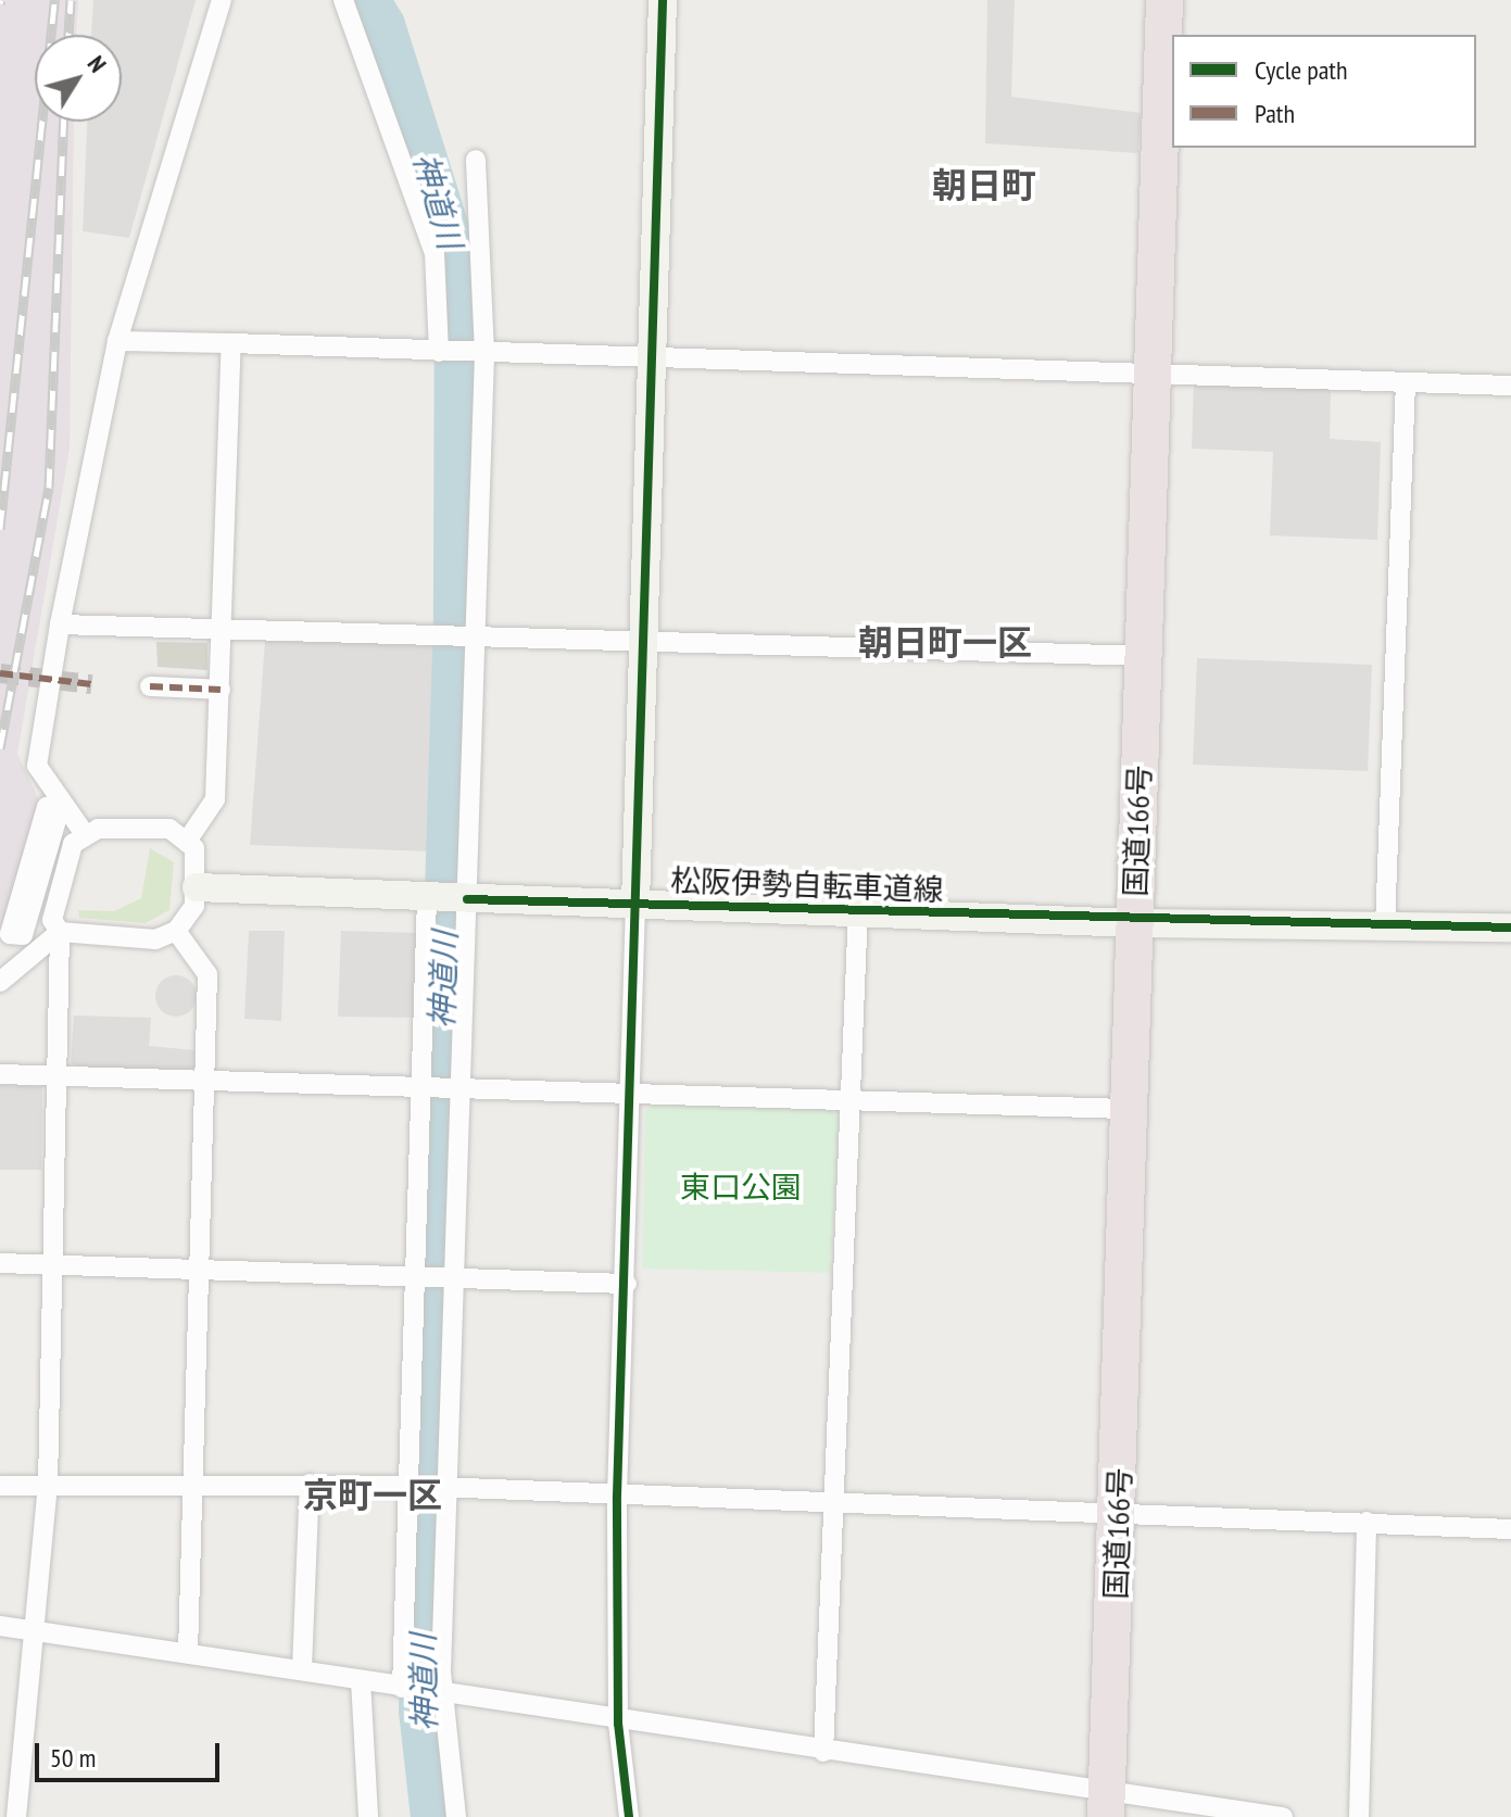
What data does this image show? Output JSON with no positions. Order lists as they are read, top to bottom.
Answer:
{
  "streets": {
    "highway": ["国道166号"],
    "main road": ["松阪伊勢自転車道線"]
  },
  "crossings": [
    ["国道166号", "松阪伊勢自転車道線"]
  ],
  "districts": ["朝日町", "朝日町一区", "京町一区"],
  "water": ["神道川"],
  "parks": ["東口公園"],
  "legend": ["Cycle path", "Path"],
  "scale_bar": "50 m",
  "north": "top right"
}
